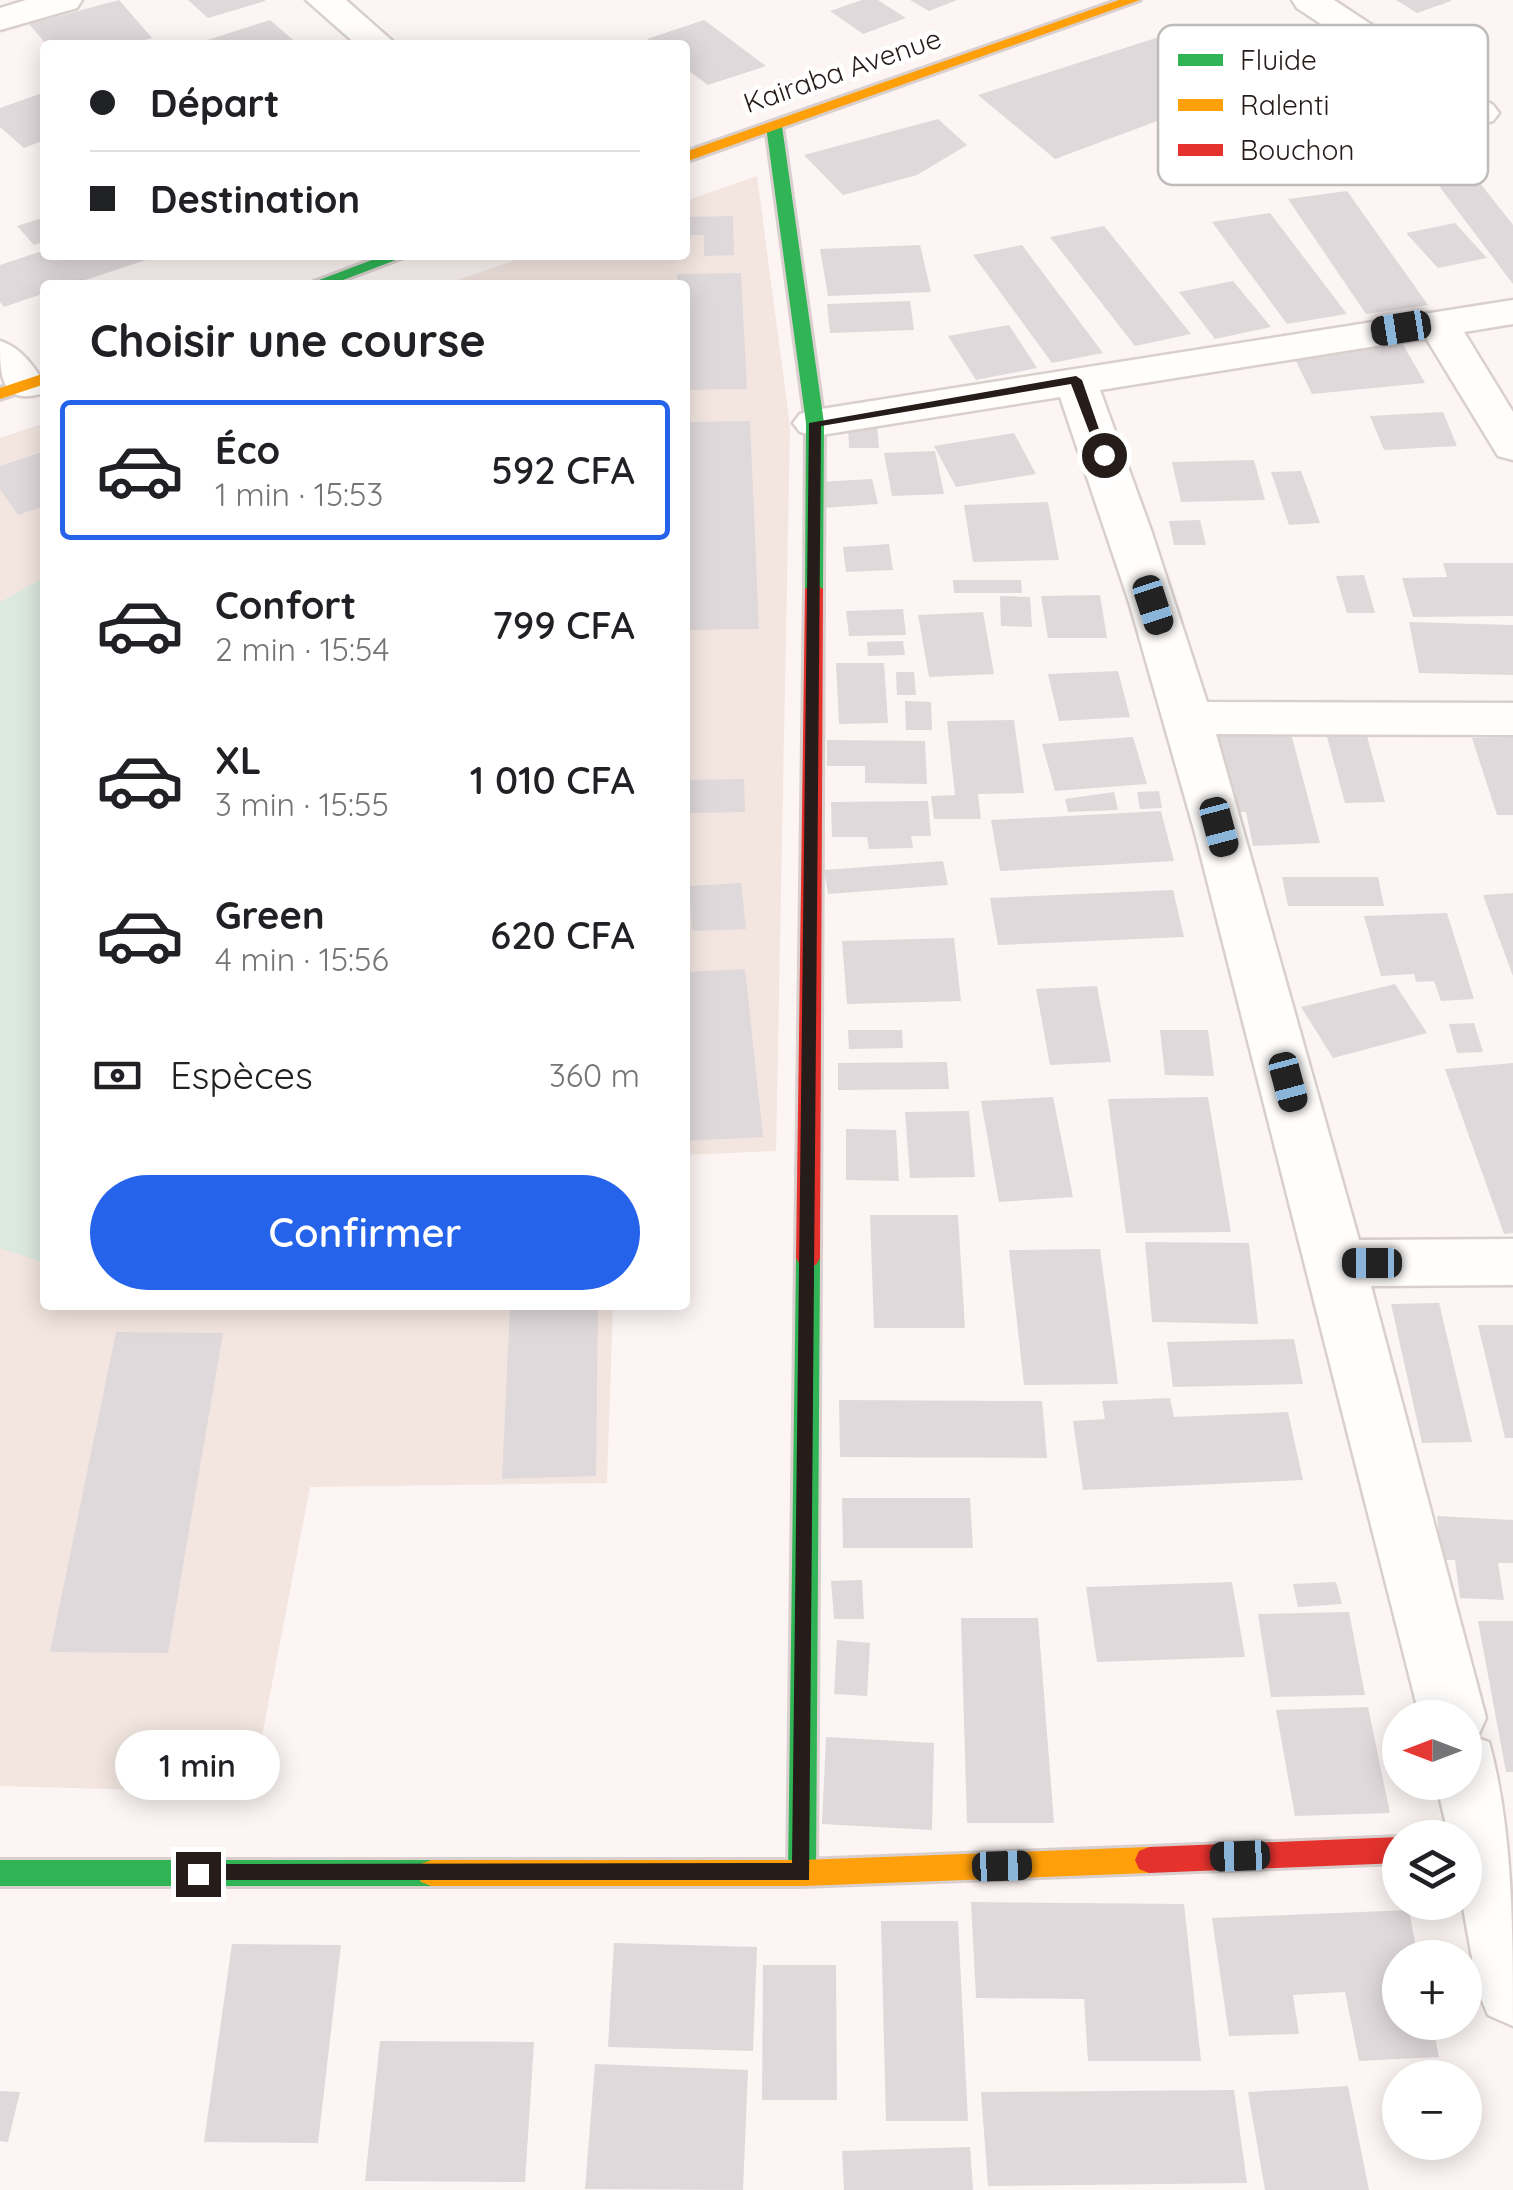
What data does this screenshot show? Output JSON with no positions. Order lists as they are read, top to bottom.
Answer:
{
  "streets": {
    "street": ["Kairaba Avenue"]
  },
  "legend": ["Fluide", "Ralenti", "Bouchon"],
  "north": "left",
  "page": {
    "banner": ["Départ", "Destination"],
    "heading": "Choisir une course",
    "list": [
      {
        "name": "Éco",
        "note": "1 min · 15:53",
        "value": "592 CFA"
      },
      {
        "name": "Confort",
        "note": "2 min · 15:54",
        "value": "799 CFA"
      },
      {
        "name": "XL",
        "note": "3 min · 15:55",
        "value": "1 010 CFA"
      },
      {
        "name": "Green",
        "note": "4 min · 15:56",
        "value": "620 CFA"
      }
    ],
    "pay": ["Espèces", "360 m"],
    "buttons": "Confirmer",
    "map_buttons": ["+", "−"],
    "bubble": "1 min"
  }
}
